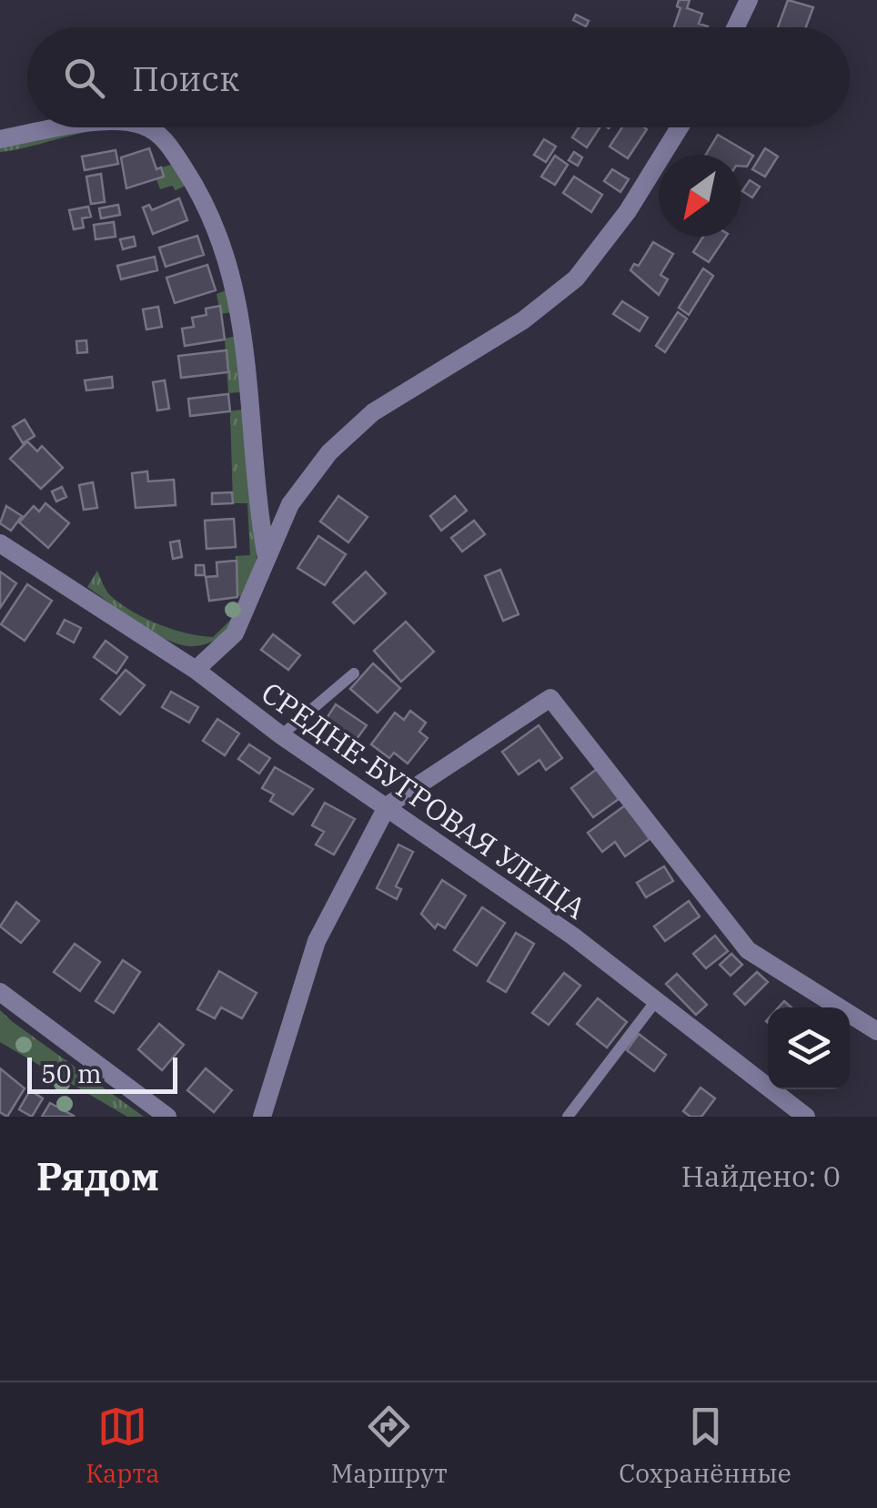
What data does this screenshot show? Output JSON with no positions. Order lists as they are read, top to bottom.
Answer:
{
  "streets": {
    "street": ["СРЕДНЕ-БУГРОВАЯ УЛИЦА"]
  },
  "scale_bar": "50 m",
  "north": "bottom left",
  "page": {
    "search": "Поиск",
    "scale": "50 m",
    "heading": ["Рядом", "Найдено: 0"],
    "nav": ["Карта", "Маршрут", "Сохранённые"]
  }
}
